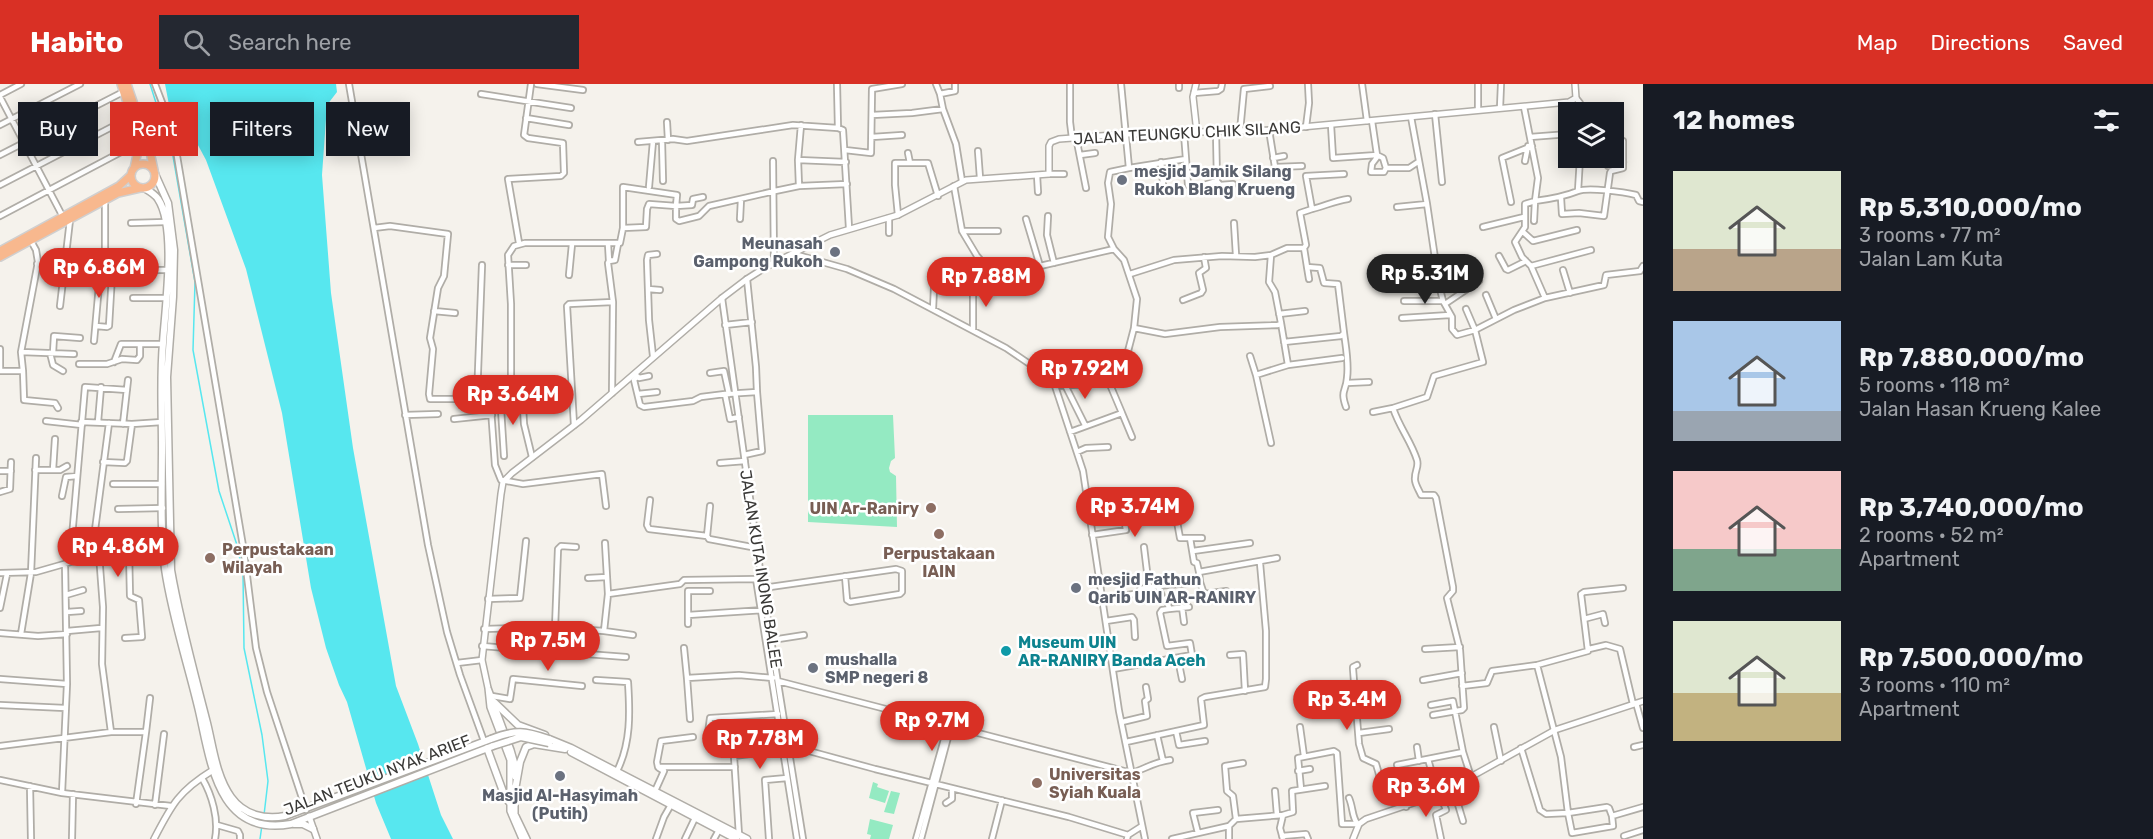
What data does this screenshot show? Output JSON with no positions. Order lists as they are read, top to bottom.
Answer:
{
  "streets": {
    "main road": ["JALAN TEUKU NYAK ARIEF"],
    "street": ["JALAN TEUNGKU CHIK SILANG", "JALAN KUTA INONG BALEE"]
  },
  "places": [
    "mesjid Jamik Silang Rukoh Blang Krueng",
    "Meunasah Gampong Rukoh",
    "UIN Ar-Raniry",
    "Perpustakaan IAIN",
    "Perpustakaan Wilayah",
    "mesjid Fathun Qarib UIN AR-RANIRY",
    "Museum UIN AR-RANIRY Banda Aceh",
    "mushalla SMP negeri 8",
    "Masjid Al-Hasyimah (Putih)",
    "Universitas Syiah Kuala"
  ],
  "page": {
    "header": "Habito",
    "search": "Search here",
    "nav": ["Map", "Directions", "Saved"],
    "heading": "12 homes",
    "chip": [
      "Buy",
      "Rent",
      "Filters",
      "New"
    ],
    "list": [
      {
        "name": "Rp 5,310,000/mo",
        "note": "3 rooms · 77 m² · Jalan Lam Kuta"
      },
      {
        "name": "Rp 7,880,000/mo",
        "note": "5 rooms · 118 m² · Jalan Hasan Krueng Kalee"
      },
      {
        "name": "Rp 3,740,000/mo",
        "note": "2 rooms · 52 m² · Apartment"
      },
      {
        "name": "Rp 7,500,000/mo",
        "note": "3 rooms · 110 m² · Apartment"
      }
    ],
    "price": [
      "Rp 6.86M",
      "Rp 5.31M",
      "Rp 7.88M",
      "Rp 7.92M",
      "Rp 3.64M",
      "Rp 3.74M",
      "Rp 4.86M",
      "Rp 7.5M",
      "Rp 3.4M",
      "Rp 9.7M",
      "Rp 7.78M",
      "Rp 3.6M"
    ]
  }
}
